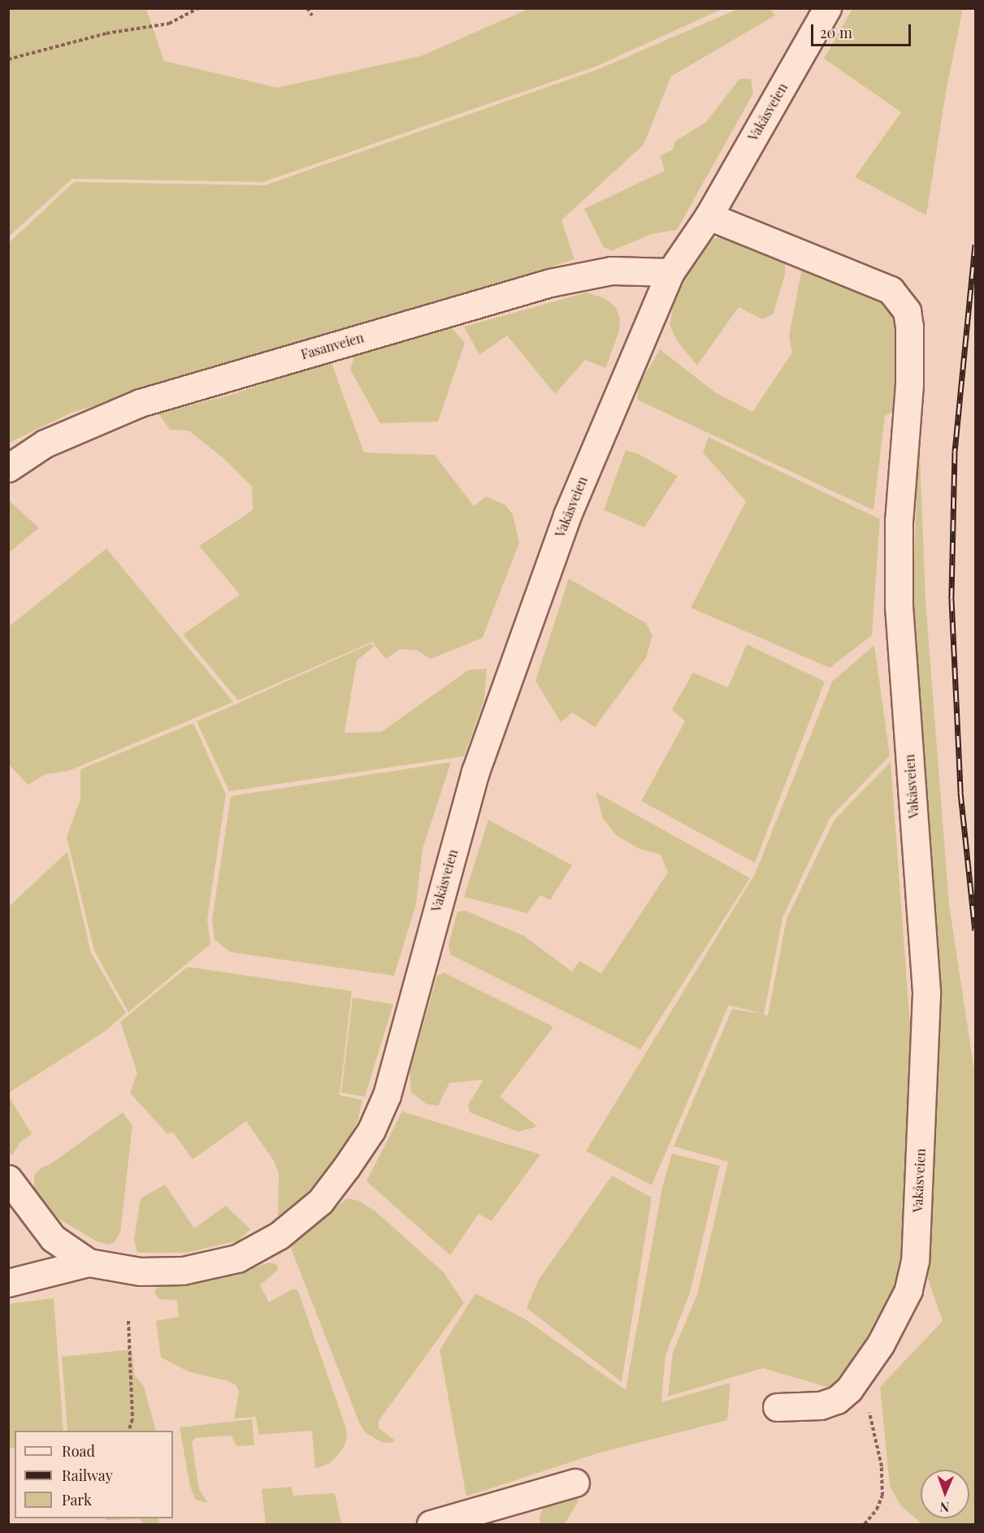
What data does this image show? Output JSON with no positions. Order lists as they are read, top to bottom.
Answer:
{
  "streets": {
    "street": ["Vakåsveien", "Fasanveien"]
  },
  "crossings": [
    ["Vakåsveien", "Fasanveien"]
  ],
  "legend": ["Road", "Railway", "Park"],
  "scale_bar": "20 m",
  "north": "bottom"
}
